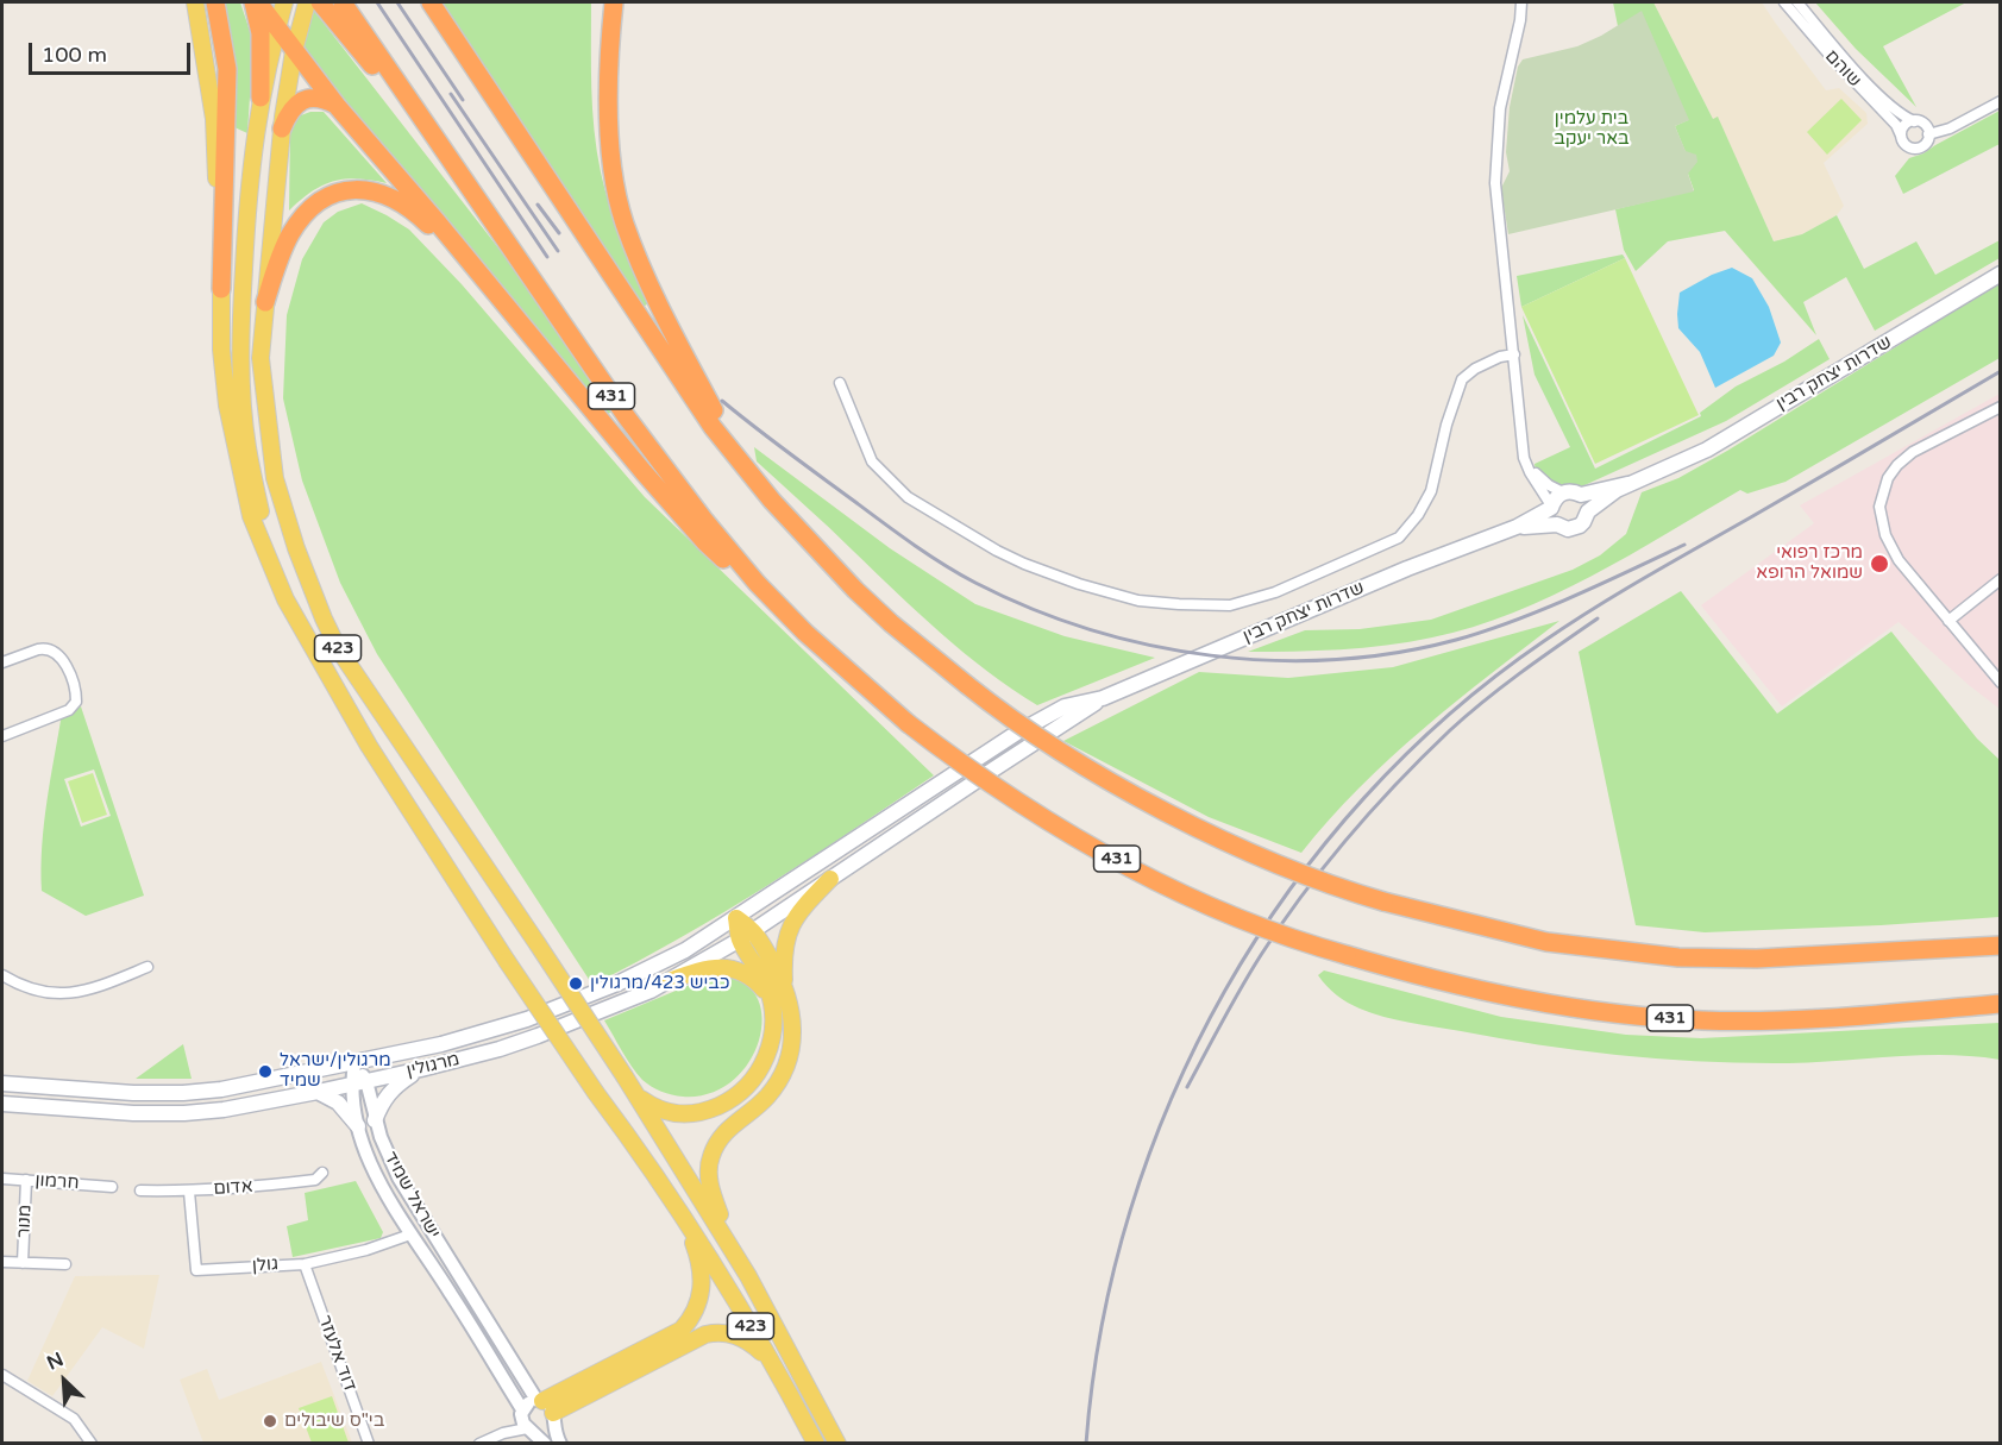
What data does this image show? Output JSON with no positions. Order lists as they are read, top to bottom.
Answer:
{
  "streets": {
    "highway": ["431"],
    "main road": ["שדרות יצחק רבין", "423", "מרגולין"],
    "street": [
      "שוהם",
      "חרמון",
      "אדום",
      "ישראל שמיד",
      "מנור",
      "גולן",
      "דוד אלעזר"
    ]
  },
  "crossings": [
    ["שדרות יצחק רבין", "מרגולין"],
    ["מרגולין", "ישראל שמיד"],
    ["חרמון", "מנור"],
    ["אדום", "גולן"],
    ["ישראל שמיד", "גולן"],
    ["גולן", "דוד אלעזר"]
  ],
  "parks": ["בית עלמין באר יעקב"],
  "places": [
    "מרכז רפואי שמואל הרופא",
    "כביש 423/מרגולין",
    "מרגולין/ישראל שמיד",
    "בי\"ס שיבולים"
  ],
  "scale_bar": "100 m",
  "north": "top left"
}
